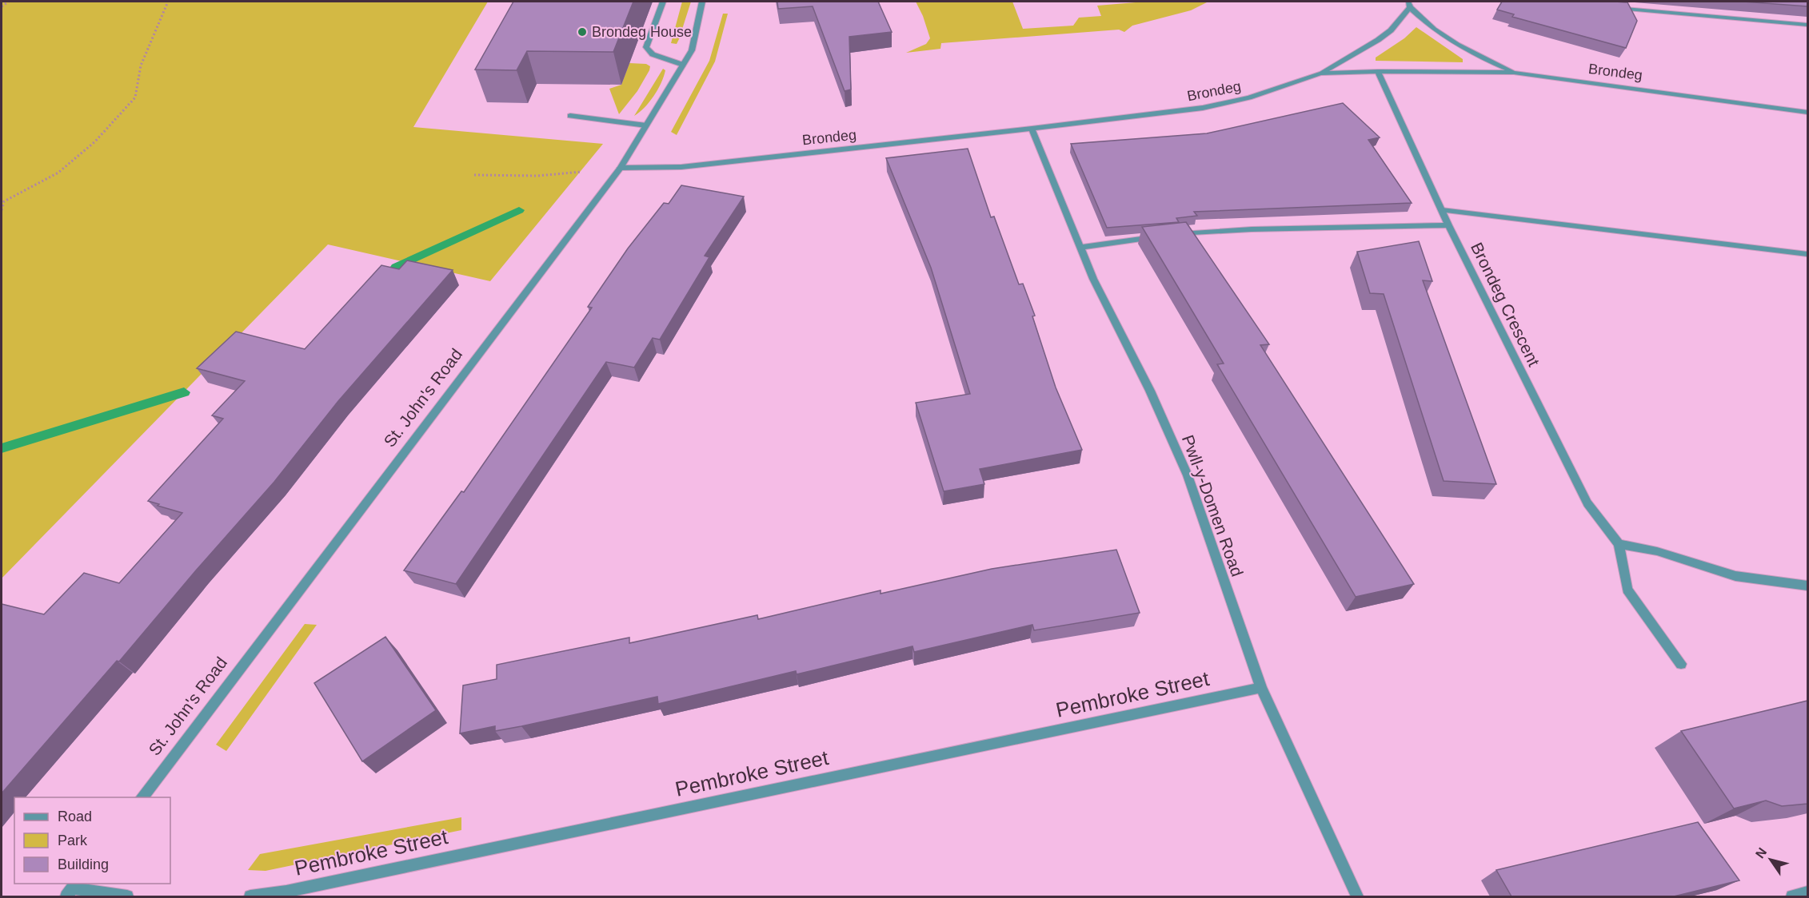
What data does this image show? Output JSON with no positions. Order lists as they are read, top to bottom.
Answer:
{
  "streets": {
    "street": [
      "Brondeg",
      "Brondeg Crescent",
      "St. John's Road",
      "Pwll-y-Domen Road",
      "Pembroke Street"
    ]
  },
  "crossings": [
    ["Brondeg", "Brondeg Crescent"],
    ["Brondeg", "St. John's Road"],
    ["Brondeg", "Pwll-y-Domen Road"],
    ["Pwll-y-Domen Road", "Pembroke Street"]
  ],
  "places": ["Brondeg House"],
  "legend": ["Road", "Park", "Building"],
  "north": "top left"
}
